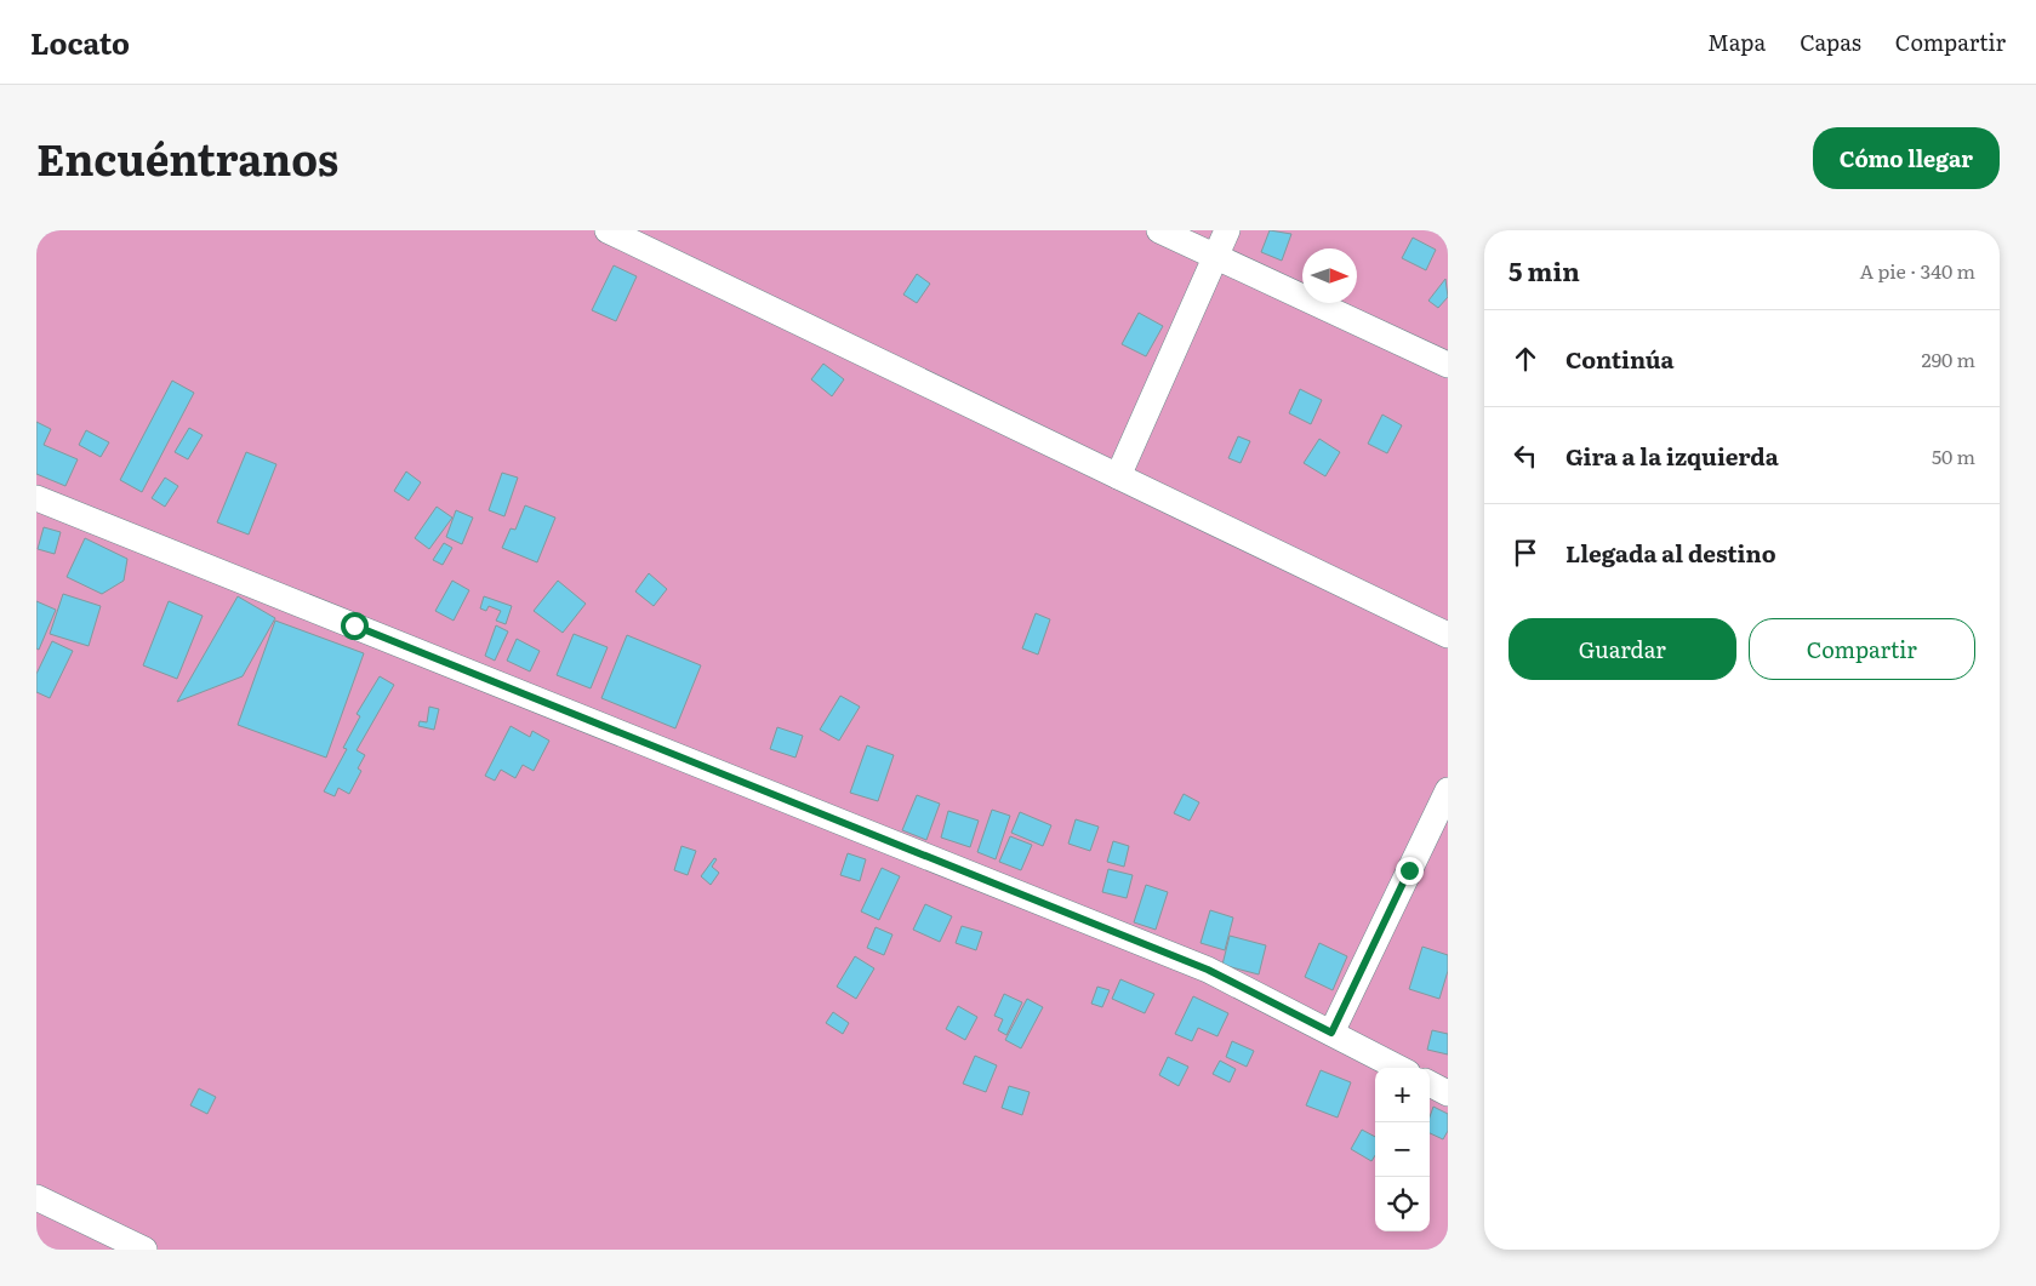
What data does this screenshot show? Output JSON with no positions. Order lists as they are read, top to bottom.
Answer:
{
  "north": "right",
  "page": {
    "header": "Locato",
    "nav": ["Mapa", "Capas", "Compartir"],
    "title": "Encuéntranos",
    "buttons": [
      "Cómo llegar",
      ["Guardar", "Compartir"]
    ],
    "heading": ["5 min", "A pie · 340 m"],
    "list": [
      ["Continúa", "290 m"],
      ["Gira a la izquierda", "50 m"],
      "Llegada al destino"
    ],
    "map_buttons": ["+", "−"]
  }
}
